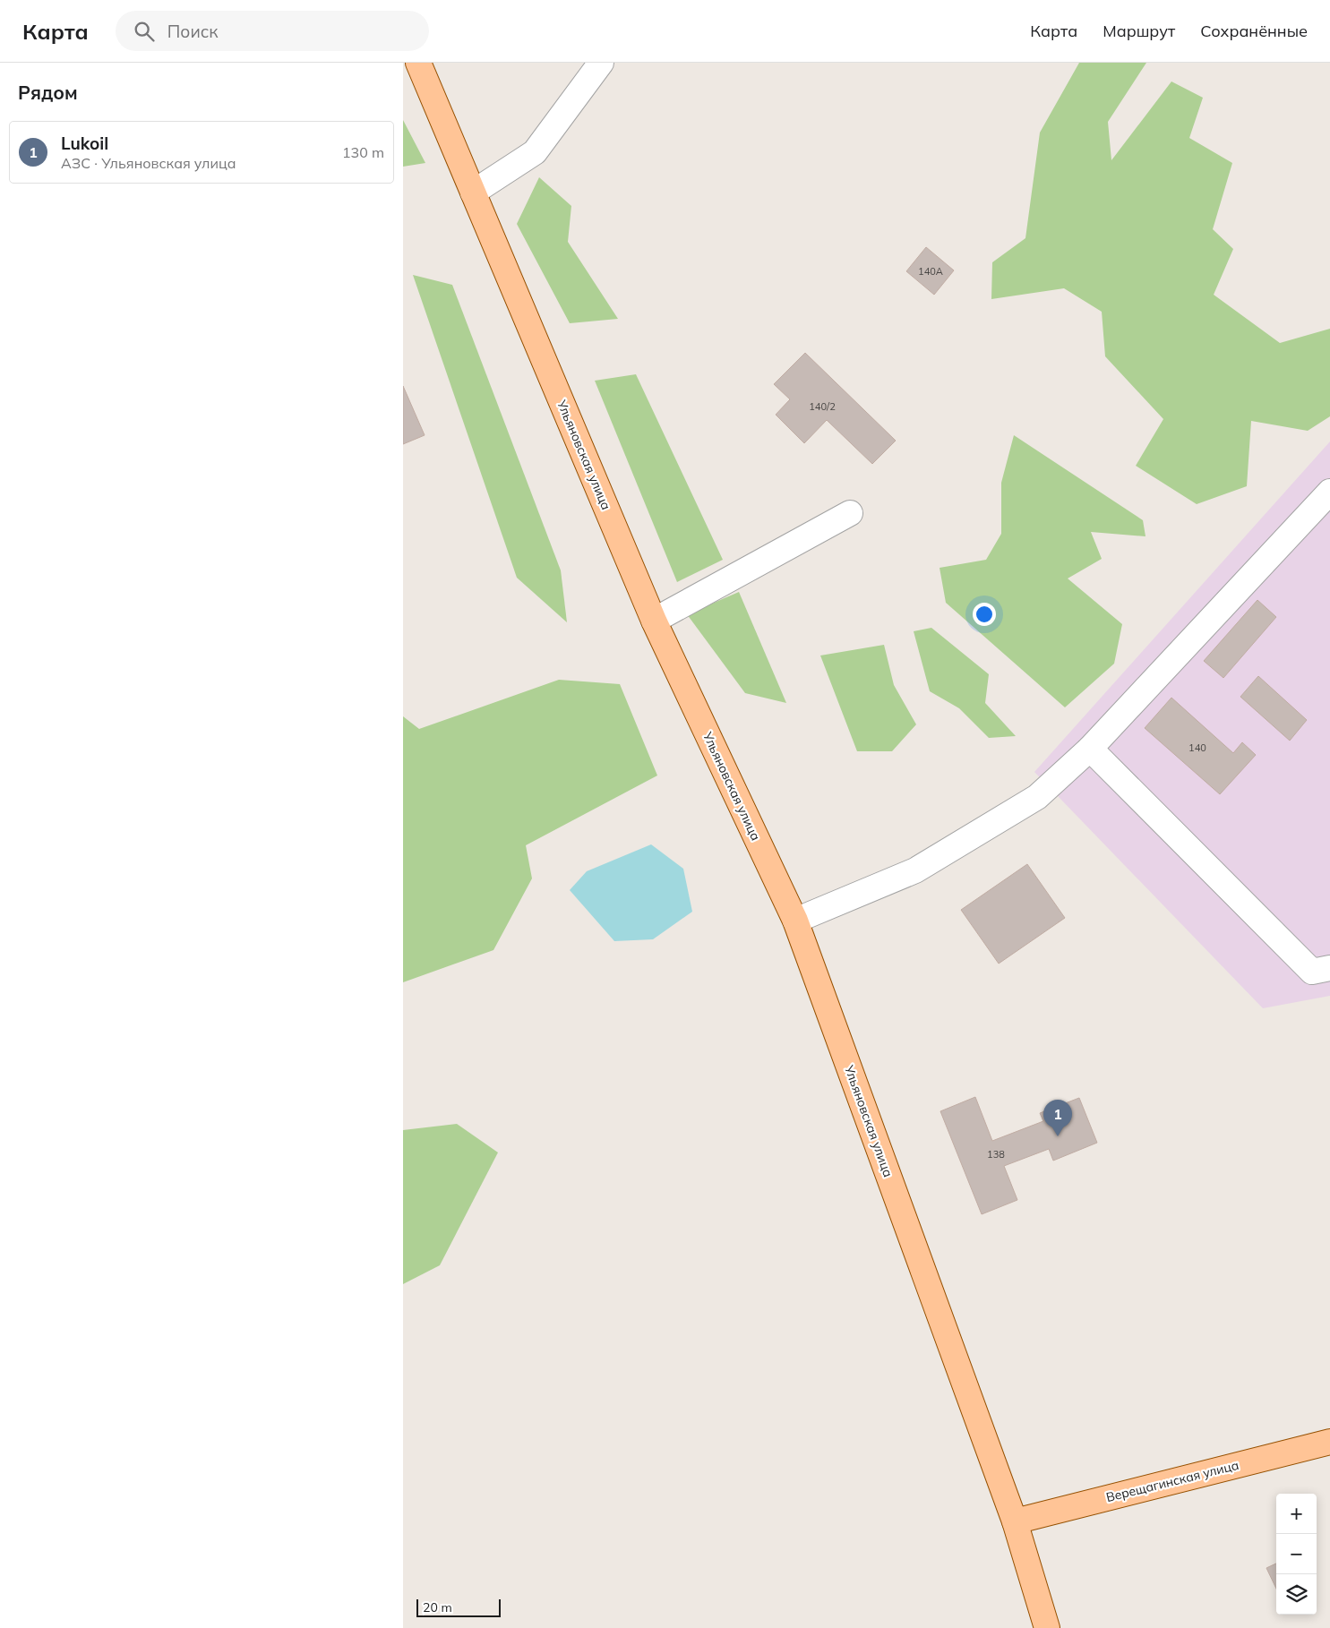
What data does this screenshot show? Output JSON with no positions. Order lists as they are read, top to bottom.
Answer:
{
  "streets": {
    "main road": ["Ульяновская улица", "Верещагинская улица"]
  },
  "crossings": [
    ["Ульяновская улица", "Верещагинская улица"]
  ],
  "house_numbers": [
    "140А",
    "140/2",
    "140",
    "138"
  ],
  "scale_bar": "20 m",
  "page": {
    "header": "Карта",
    "search": "Поиск",
    "nav": ["Карта", "Маршрут", "Сохранённые"],
    "heading": "Рядом",
    "list": [
      {
        "mark": "1",
        "name": "Lukoil",
        "note": "АЗС · Ульяновская улица",
        "value": "130 m"
      }
    ],
    "pins": "1",
    "map_buttons": ["+", "−"],
    "scale": "20 m"
  }
}
